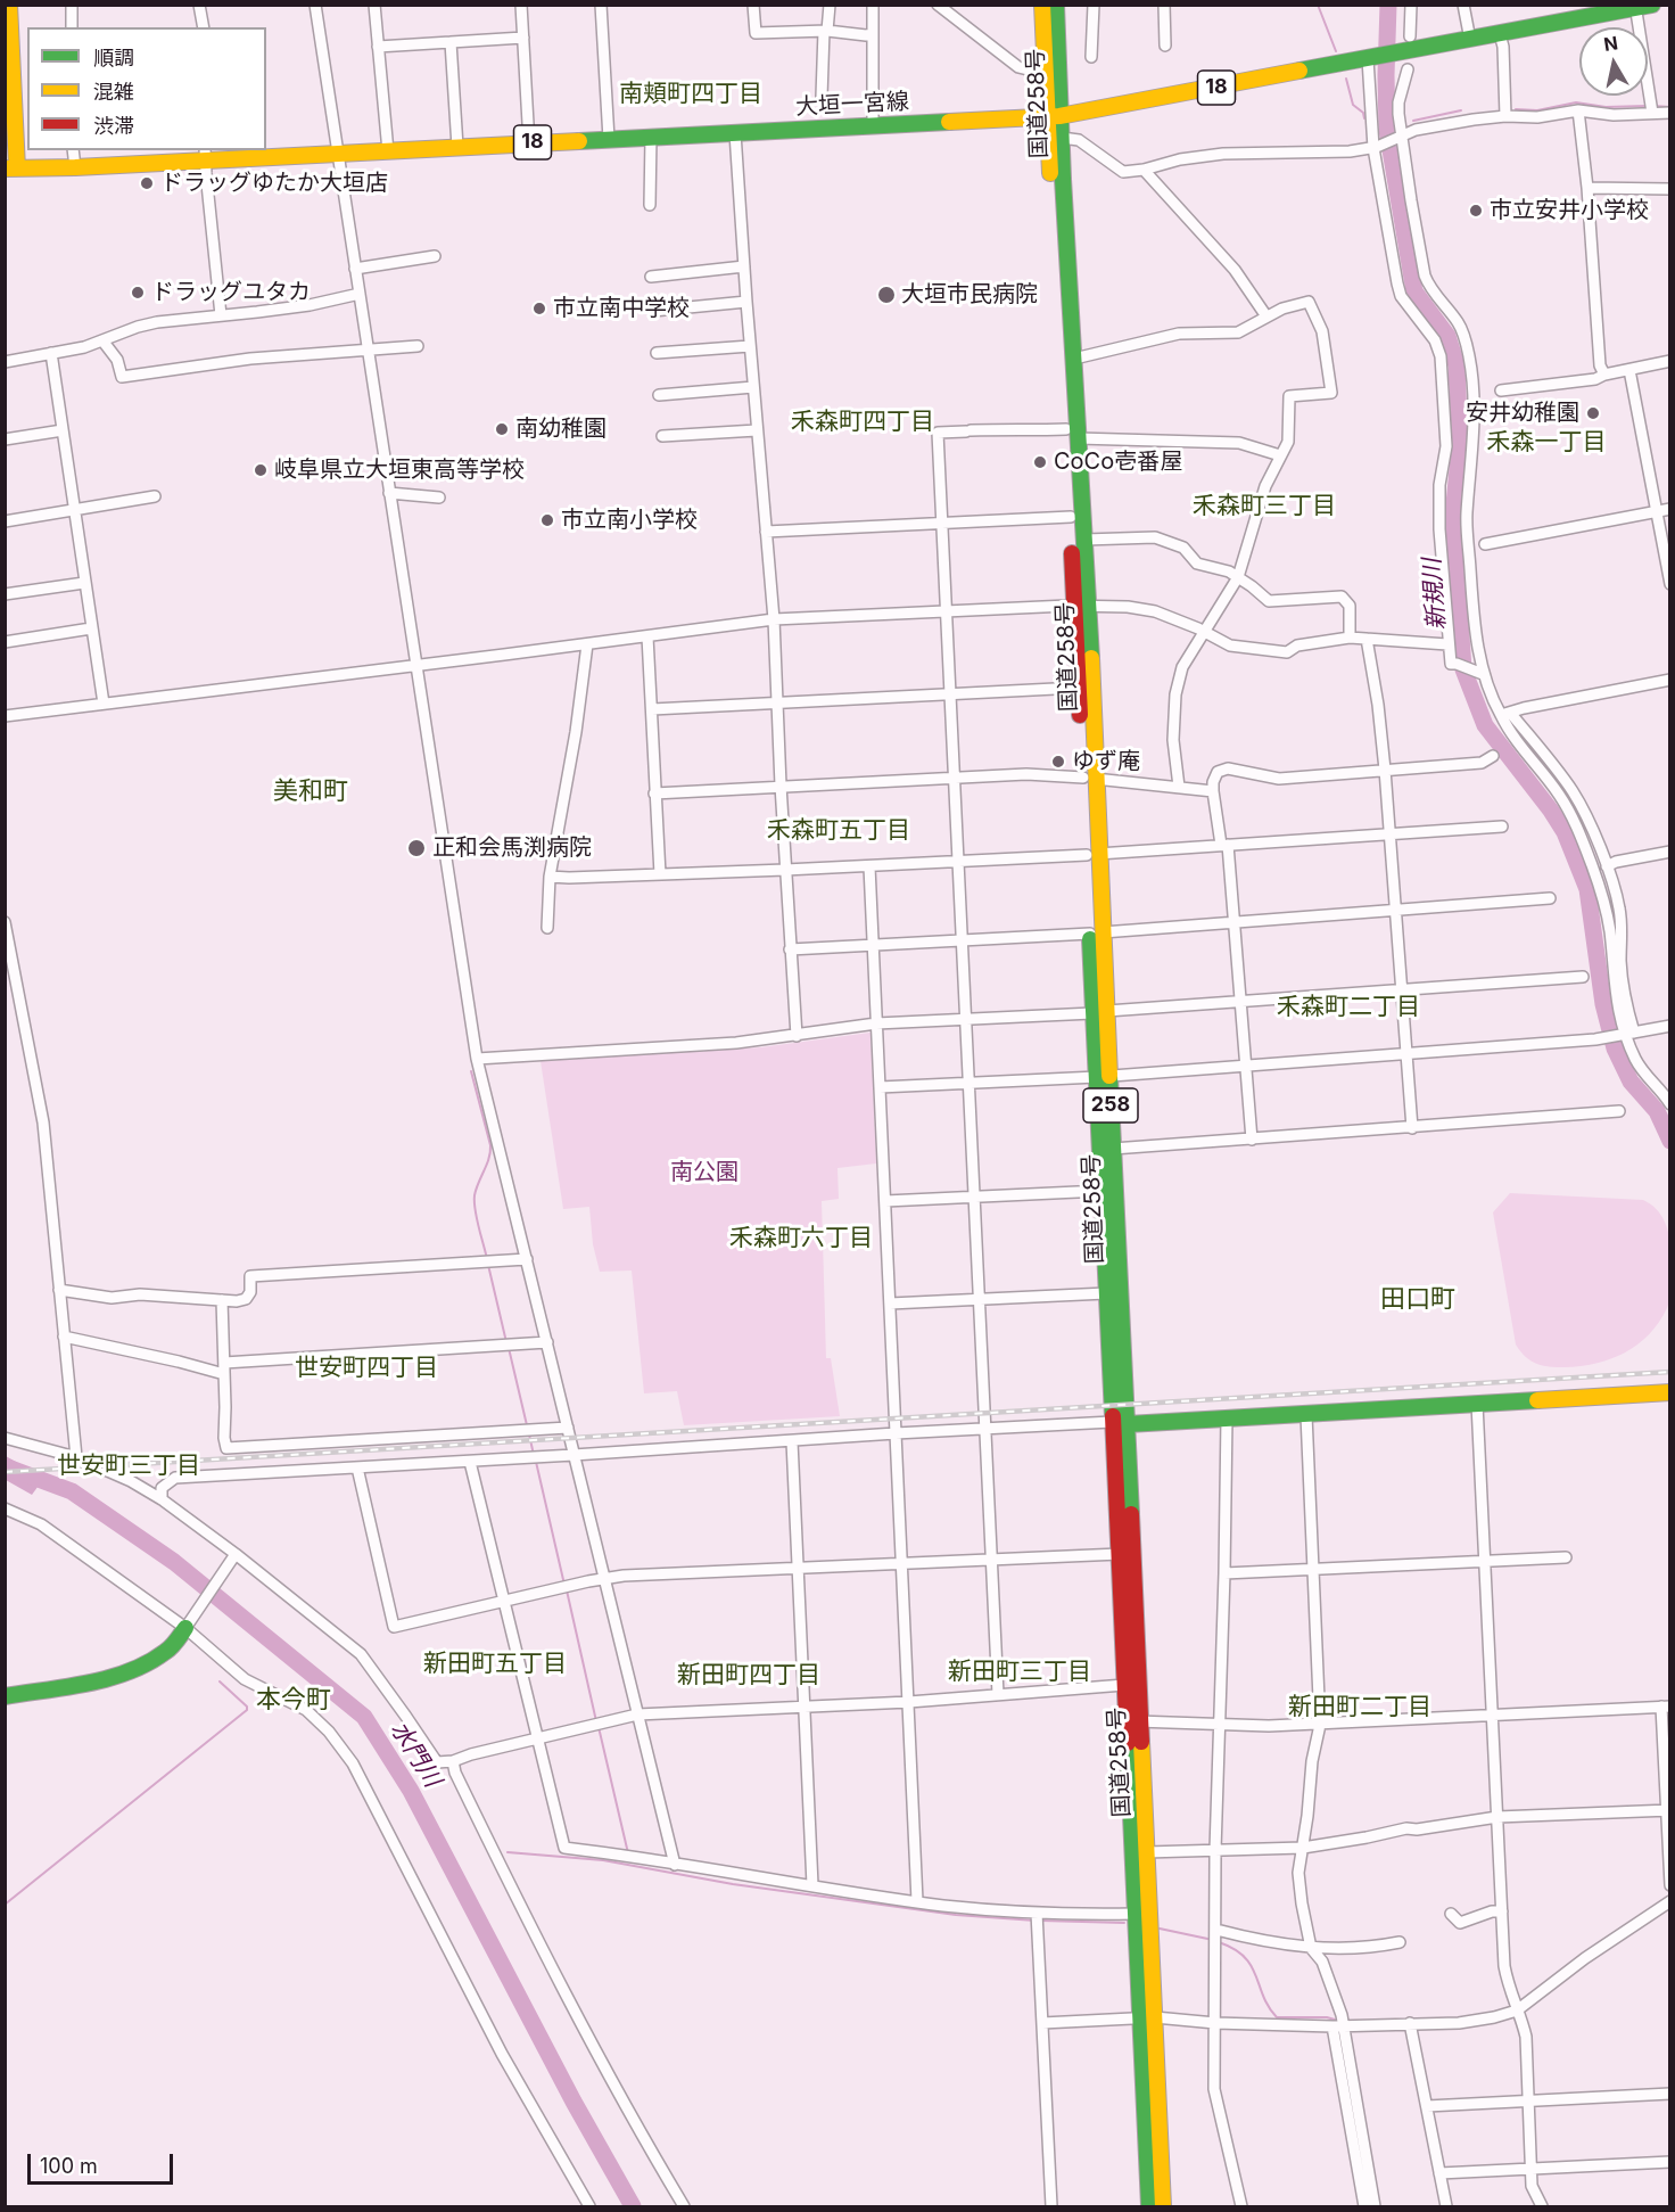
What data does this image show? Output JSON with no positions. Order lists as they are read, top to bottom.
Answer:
{
  "streets": {
    "main road": [
      "18",
      "国道258号",
      "大垣一宮線",
      "258"
    ]
  },
  "crossings": [
    ["国道258号", "大垣一宮線"]
  ],
  "districts": [
    "南頬町四丁目",
    "禾森町四丁目",
    "禾森一丁目",
    "禾森町三丁目",
    "美和町",
    "禾森町五丁目",
    "禾森町二丁目",
    "禾森町六丁目",
    "田口町",
    "世安町四丁目",
    "世安町三丁目",
    "新田町五丁目",
    "新田町三丁目",
    "新田町四丁目",
    "本今町",
    "新田町二丁目"
  ],
  "water": ["新規川", "水門川"],
  "parks": ["南公園"],
  "places": [
    "ドラッグゆたか大垣店",
    "市立安井小学校",
    "ドラッグユタカ",
    "大垣市民病院",
    "市立南中学校",
    "安井幼稚園",
    "南幼稚園",
    "CoCo壱番屋",
    "岐阜県立大垣東高等学校",
    "市立南小学校",
    "ゆず庵",
    "正和会馬渕病院"
  ],
  "legend": ["順調", "混雑", "渋滞"],
  "scale_bar": "100 m",
  "north": "top"
}
